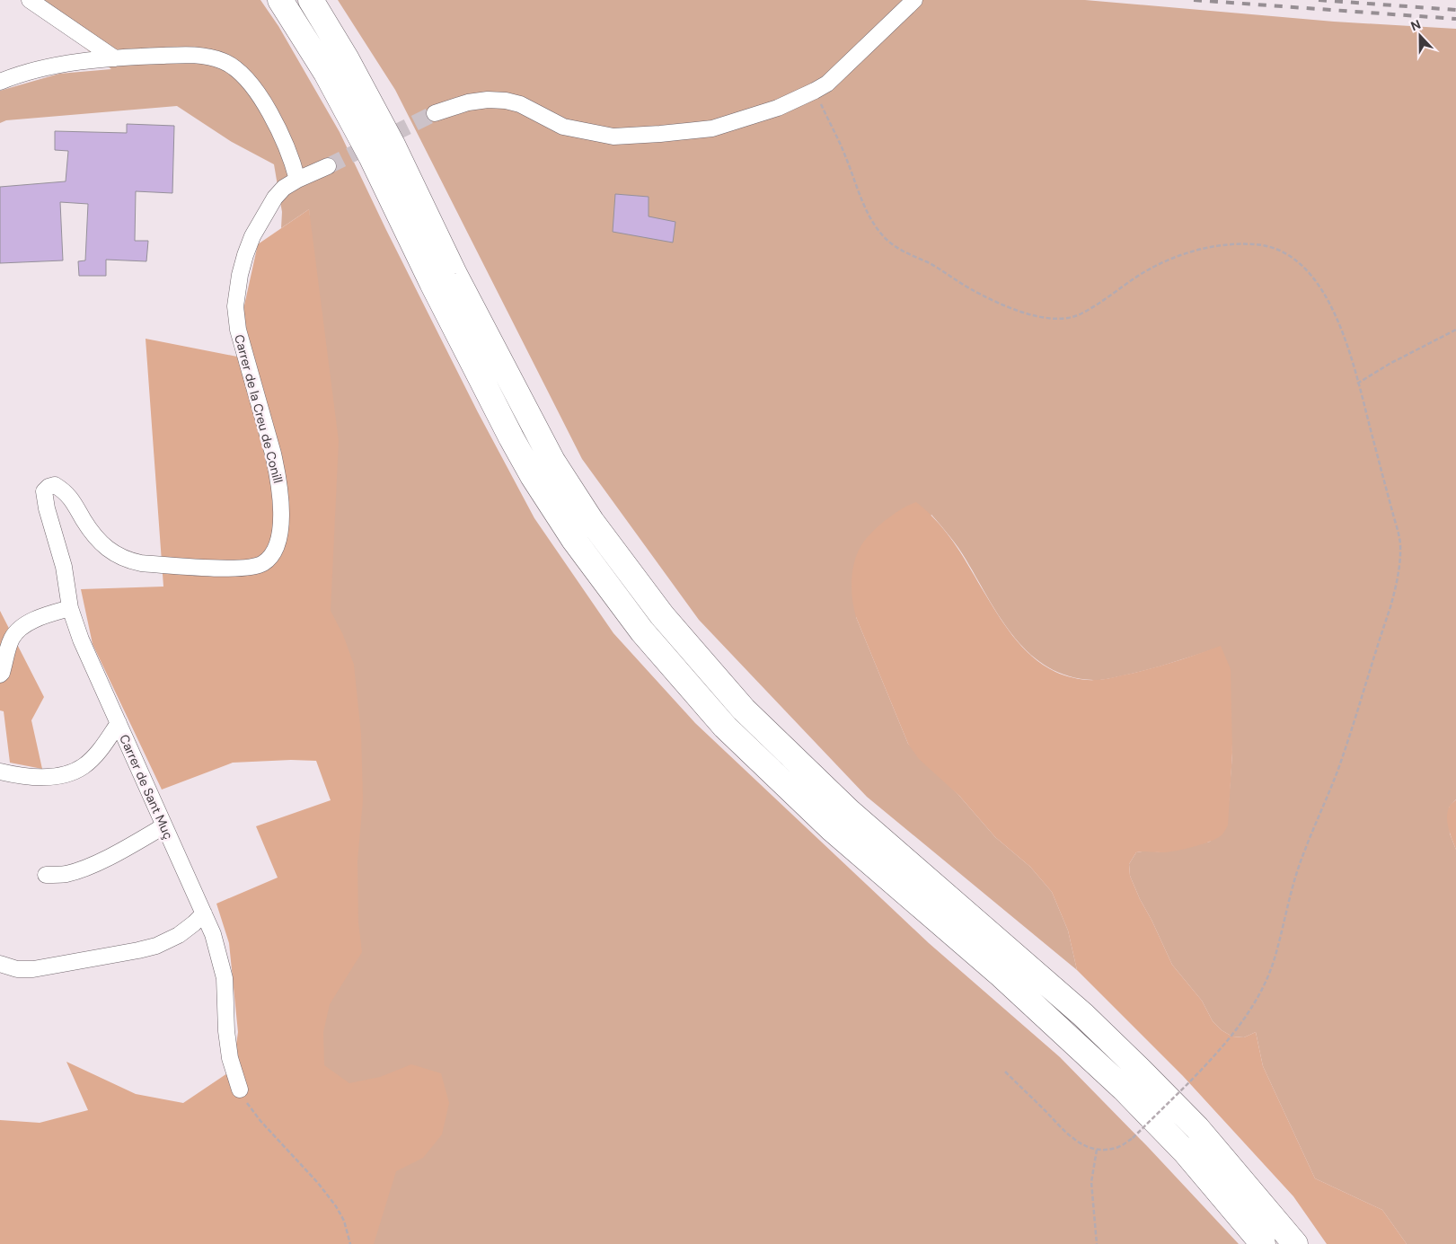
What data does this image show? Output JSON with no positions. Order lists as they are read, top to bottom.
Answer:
{
  "streets": {
    "street": ["Carrer de la Creu de Conill", "Carrer de Sant Muç"]
  },
  "crossings": [
    ["Carrer de la Creu de Conill", "Carrer de Sant Muç"]
  ],
  "north": "top"
}
